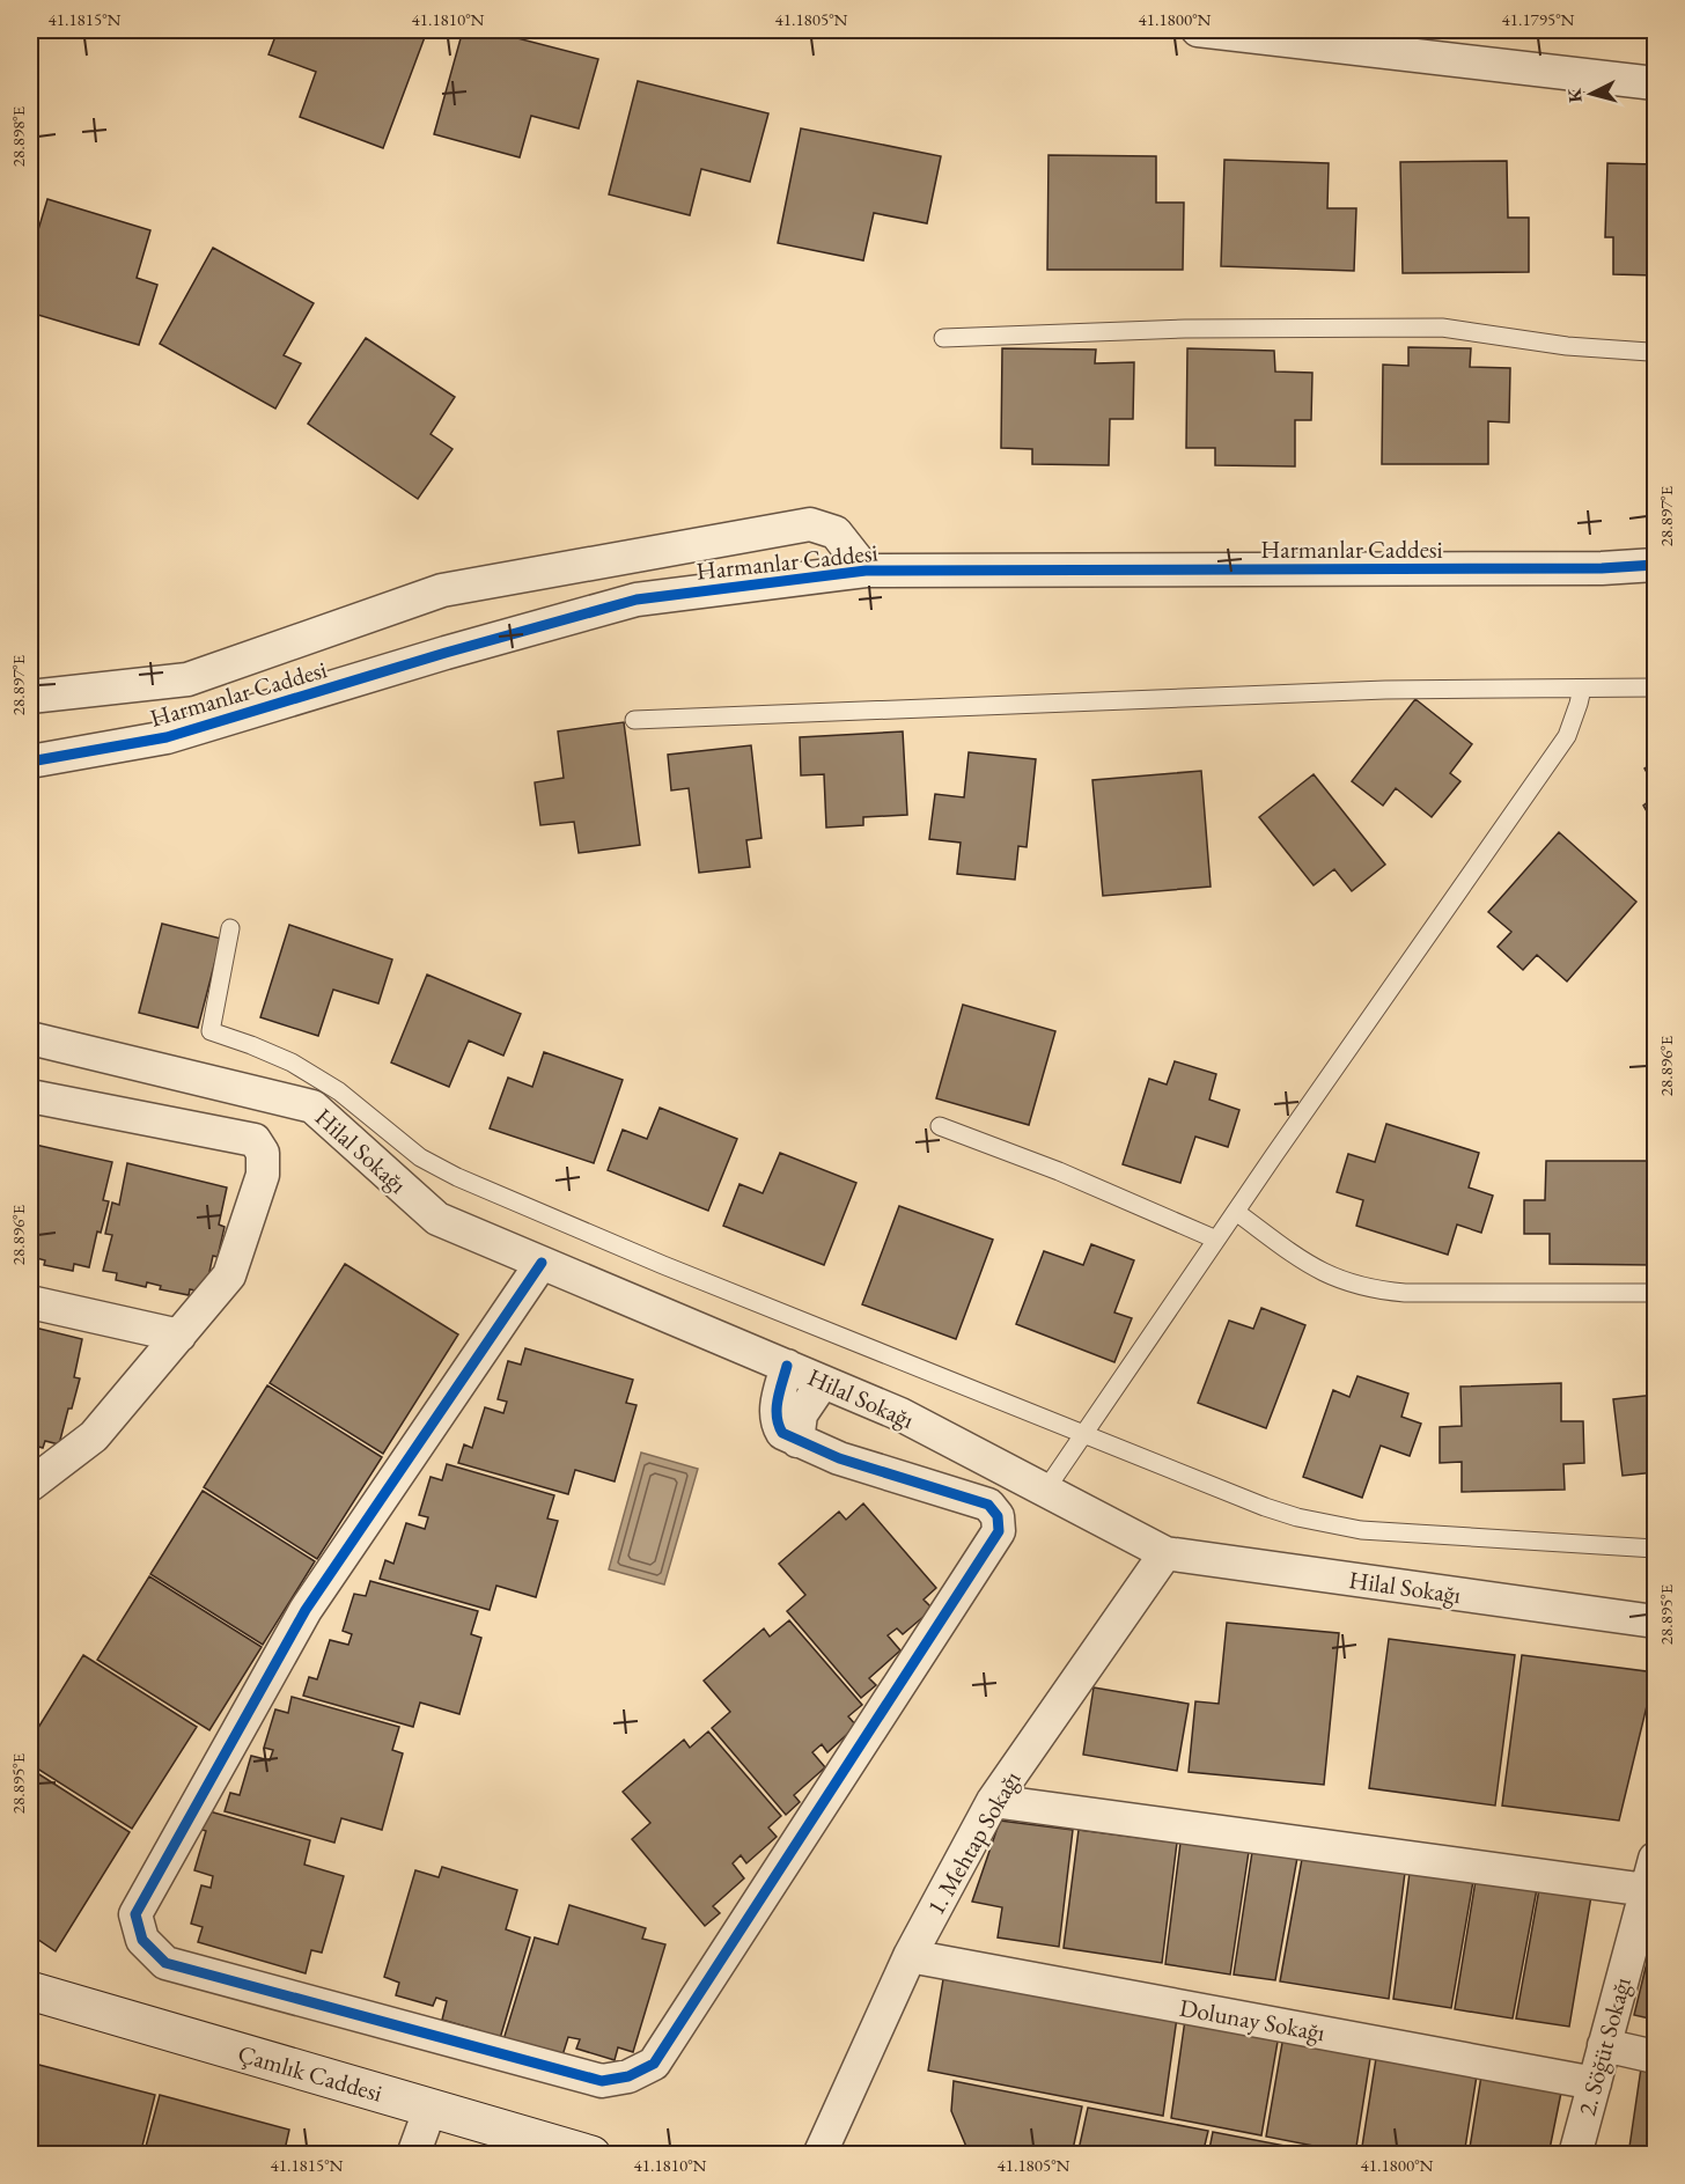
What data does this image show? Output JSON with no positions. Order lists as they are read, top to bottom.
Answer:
{
  "streets": {
    "main road": ["Çamlık Caddesi"],
    "street": [
      "Harmanlar Caddesi",
      "Hilal Sokağı",
      "1. Mehtap Sokağı",
      "Dolunay Sokağı",
      "2. Söğüt Sokağı"
    ]
  },
  "crossings": [
    ["Hilal Sokağı", "1. Mehtap Sokağı"],
    ["1. Mehtap Sokağı", "Dolunay Sokağı"],
    ["Dolunay Sokağı", "2. Söğüt Sokağı"]
  ],
  "north": "left",
  "coordinates": [
    "41.1815°N",
    "41.1810°N",
    "41.1805°N",
    "41.1800°N",
    "41.1795°N",
    "28.898°E",
    "28.897°E",
    "28.896°E",
    "28.895°E"
  ]
}
